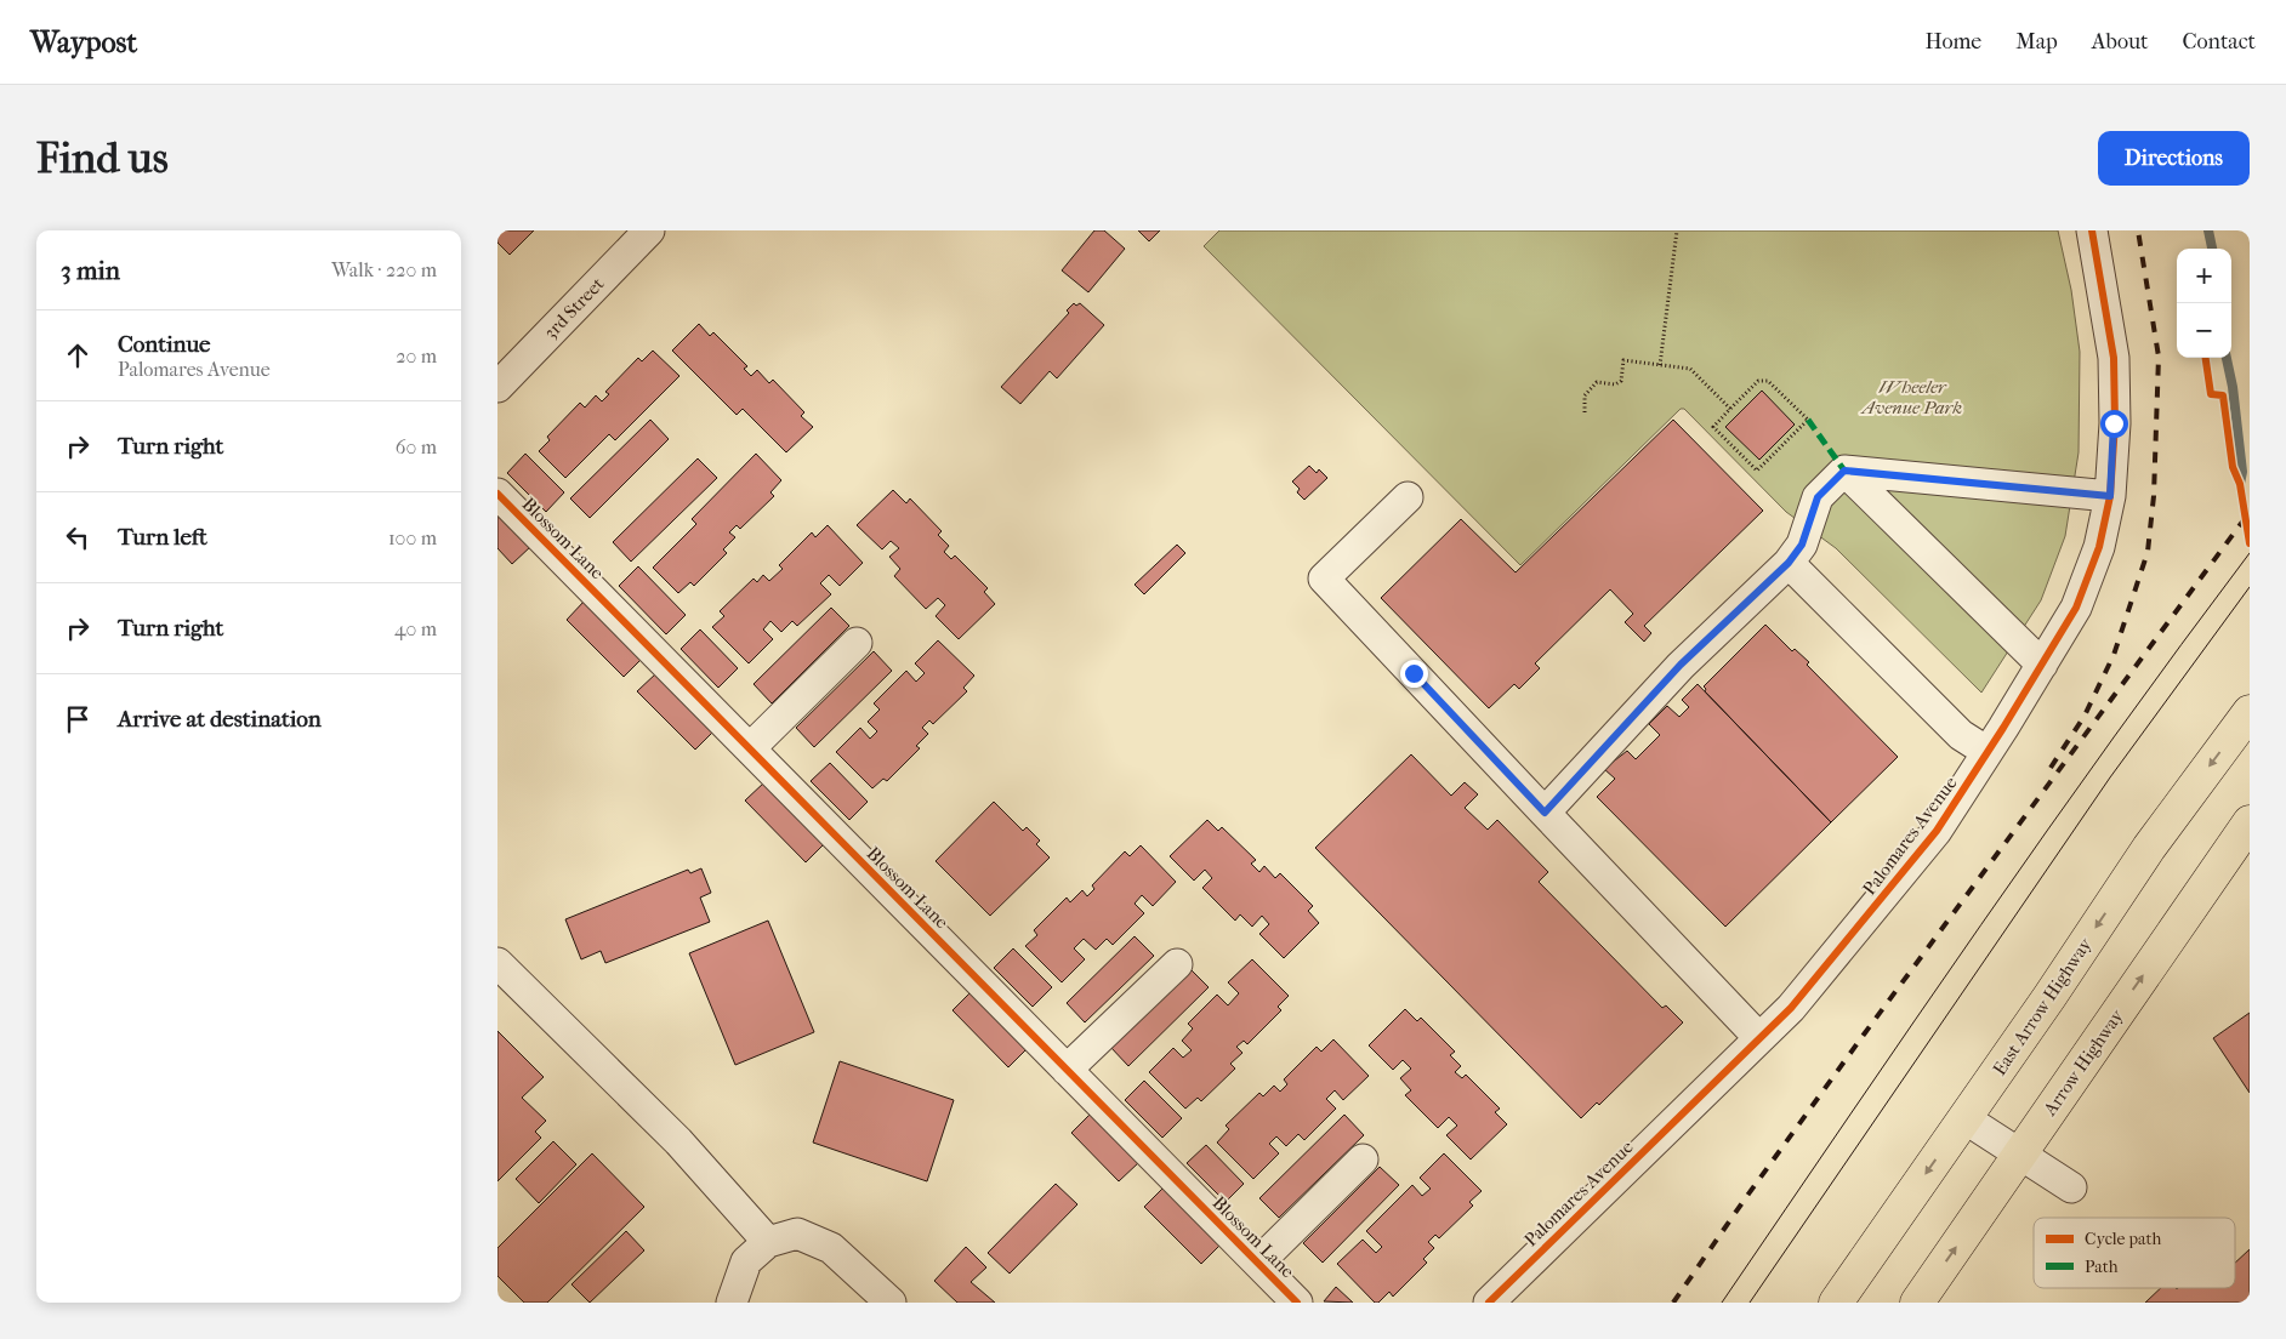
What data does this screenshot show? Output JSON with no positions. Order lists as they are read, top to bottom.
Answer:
{
  "streets": {
    "main road": ["East Arrow Highway", "Arrow Highway"],
    "street": ["3rd Street", "Blossom Lane", "Palomares Avenue"]
  },
  "one_way": ["East Arrow Highway", "Arrow Highway"],
  "parks": ["Wheeler Avenue Park"],
  "legend": ["Cycle path", "Path"],
  "page": {
    "header": "Waypost",
    "nav": [
      "Home",
      "Map",
      "About",
      "Contact"
    ],
    "buttons": "Directions",
    "title": "Find us",
    "heading": ["3 min", "Walk · 220 m"],
    "map_buttons": ["+", "−"],
    "list": [
      ["Continue", "Palomares Avenue", "20 m"],
      ["Turn right", "60 m"],
      ["Turn left", "100 m"],
      ["Turn right", "40 m"],
      "Arrive at destination"
    ]
  }
}
